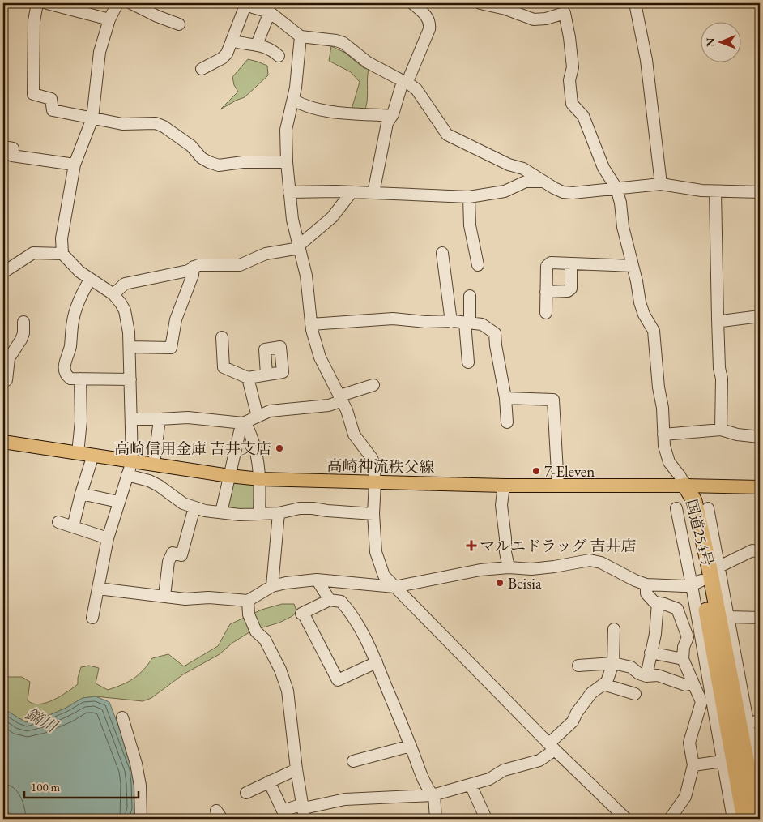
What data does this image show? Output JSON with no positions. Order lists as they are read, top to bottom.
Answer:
{
  "streets": {
    "highway": ["国道254号"],
    "main road": ["高崎神流秩父線"]
  },
  "crossings": [
    ["高崎神流秩父線", "国道254号"]
  ],
  "water": ["鏑川"],
  "places": {
    "other": ["高崎信用金庫 吉井支店", "7-Eleven", "Beisia"],
    "health": ["マルエドラッグ 吉井店"]
  },
  "scale_bar": "100 m",
  "north": "left"
}
